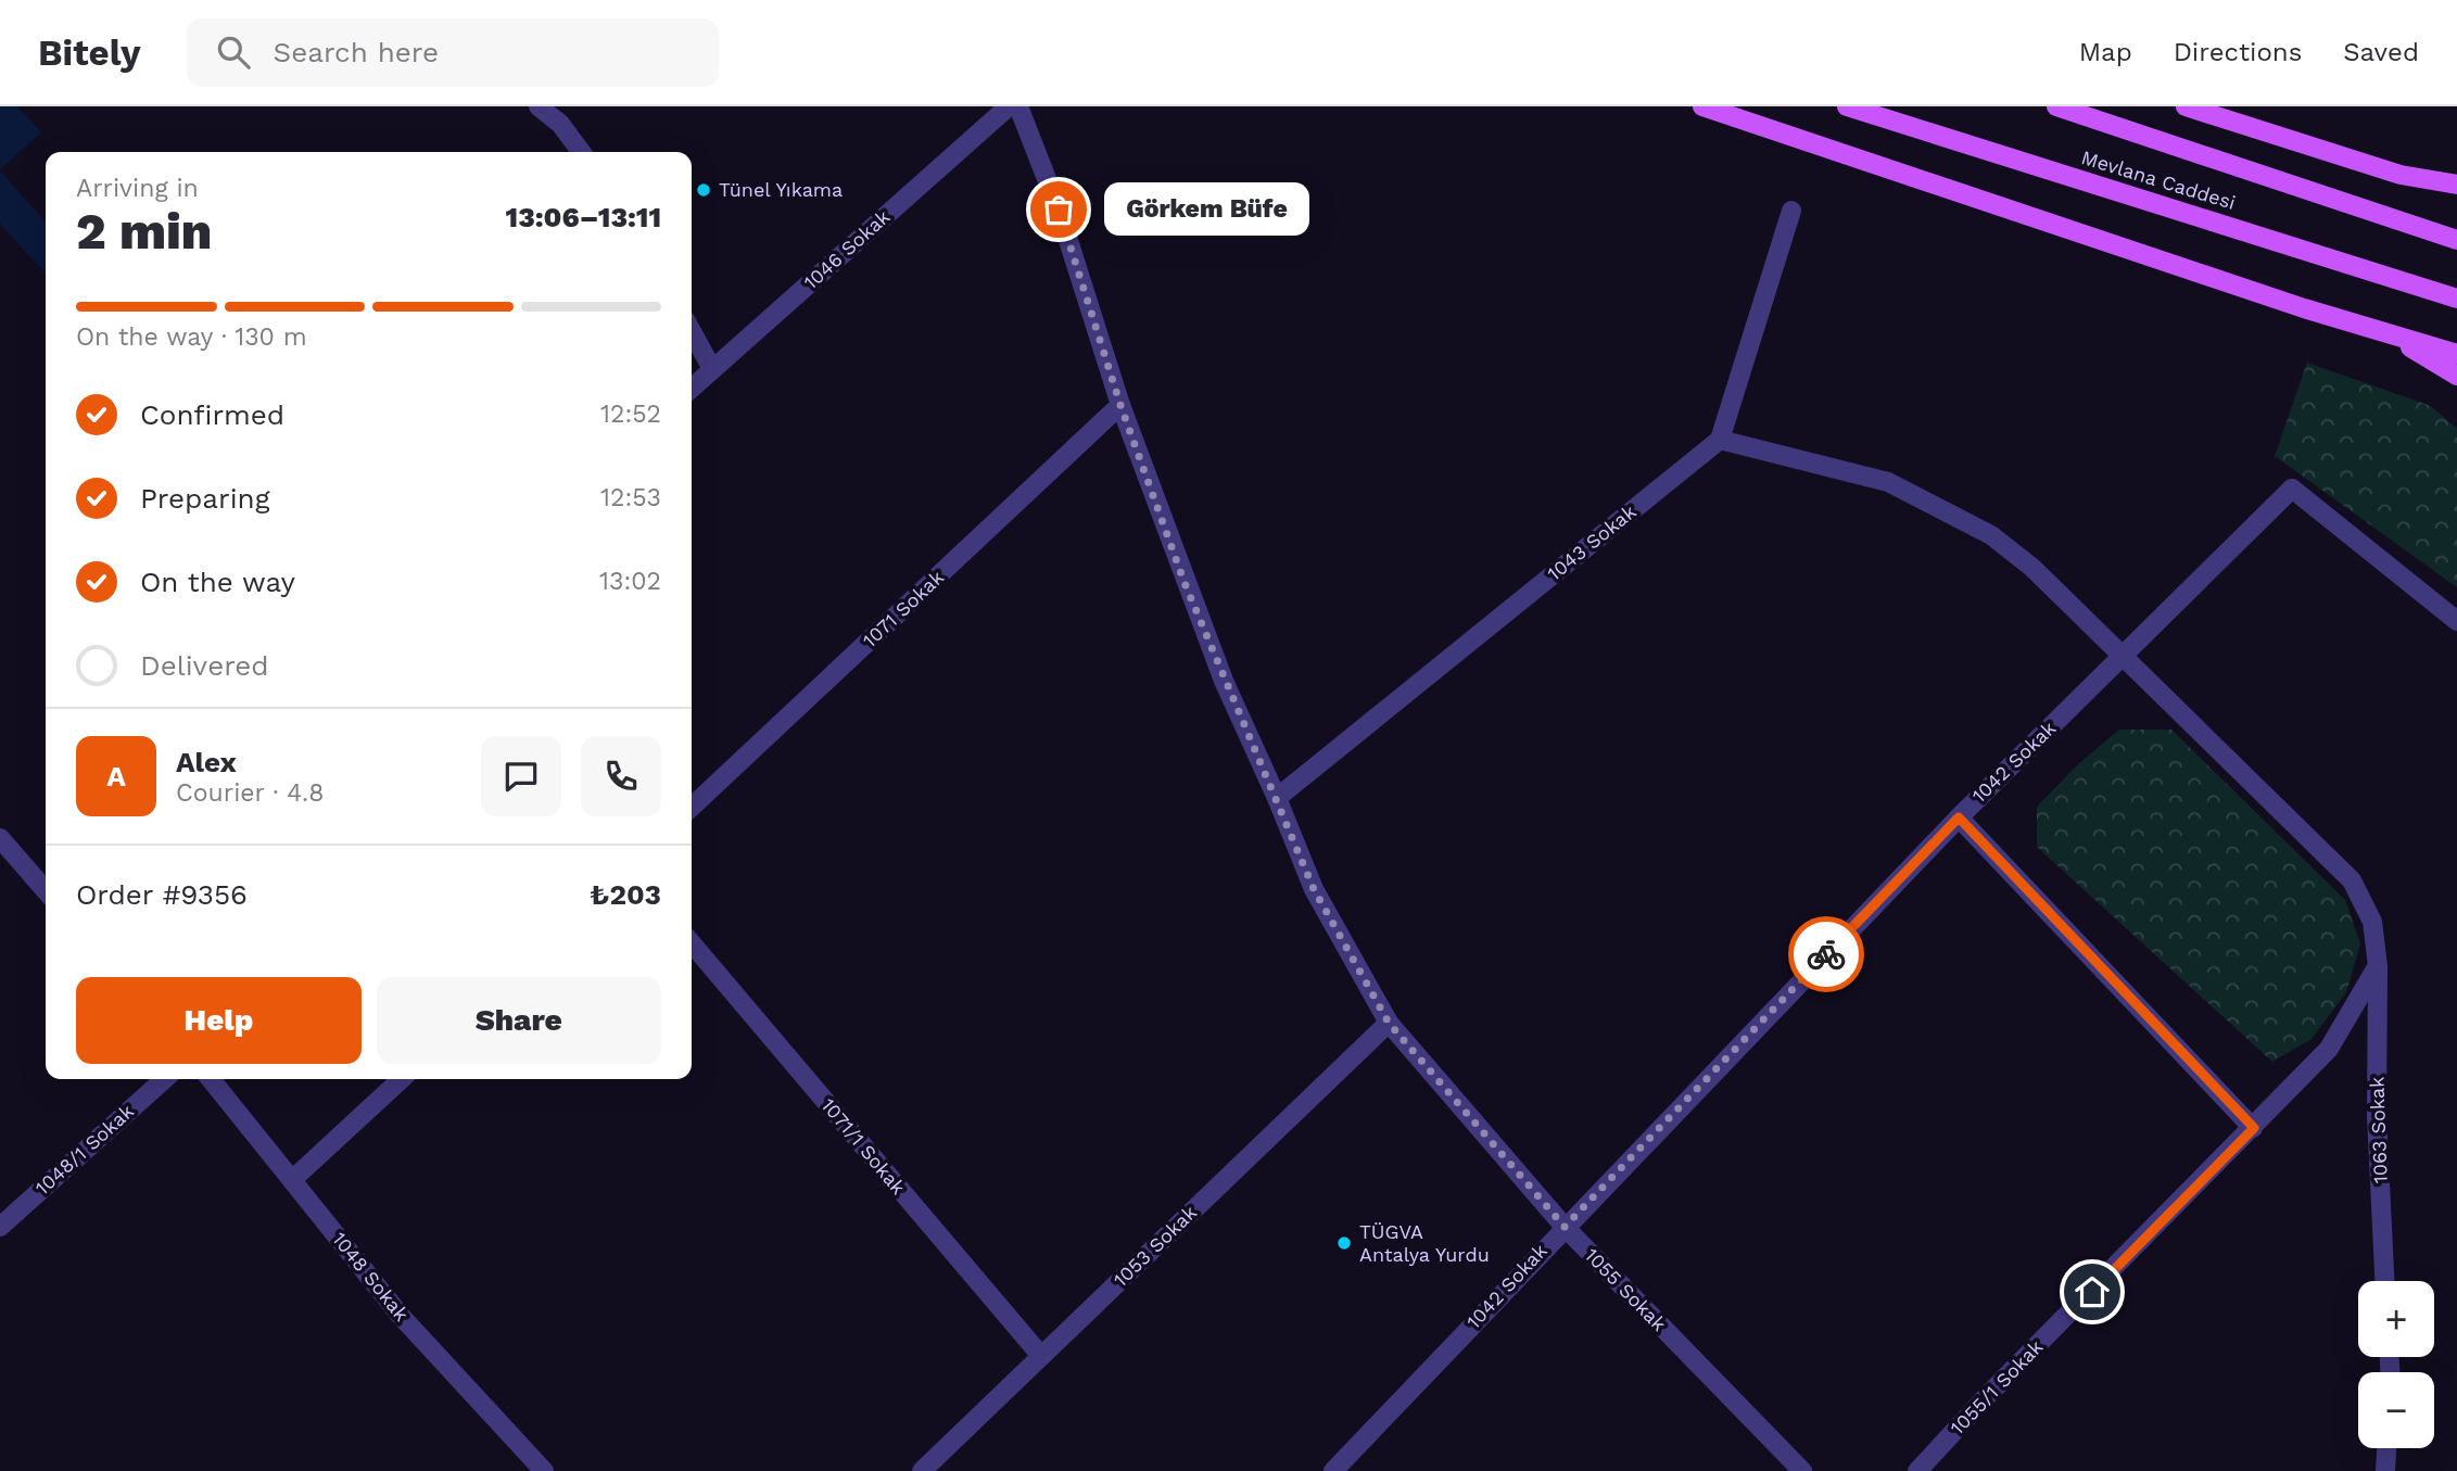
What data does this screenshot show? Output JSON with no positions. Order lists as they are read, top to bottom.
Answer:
{
  "streets": {
    "main road": ["Mevlana Caddesi"],
    "street": [
      "1046 Sokak",
      "1043 Sokak",
      "1071 Sokak",
      "1042 Sokak",
      "1063 Sokak",
      "1071/1 Sokak",
      "1048/1 Sokak",
      "1053 Sokak",
      "1048 Sokak",
      "1055 Sokak",
      "1055/1 Sokak"
    ]
  },
  "crossings": [
    ["1043 Sokak", "1063 Sokak"],
    ["1043 Sokak", "1055 Sokak"],
    ["1071 Sokak", "1055 Sokak"],
    ["1042 Sokak", "1063 Sokak"],
    ["1042 Sokak", "1055 Sokak"],
    ["1063 Sokak", "1055/1 Sokak"],
    ["1071/1 Sokak", "1053 Sokak"],
    ["1053 Sokak", "1055 Sokak"]
  ],
  "places": ["Tünel Yıkama", "Görkem Büfe", "TÜGVA Antalya Yurdu"],
  "page": {
    "header": "Bitely",
    "search": "Search here",
    "nav": ["Map", "Directions", "Saved"],
    "heading": ["2 min", "Arriving in", "13:06–13:11"],
    "panel": [
      "Alex",
      "Courier · 4.8",
      "Order #9356",
      "₺203"
    ],
    "bubble": "Görkem Büfe",
    "bar": "On the way · 130 m",
    "list": [
      ["Confirmed", "12:52"],
      ["Preparing", "12:53"],
      ["On the way", "13:02"],
      "Delivered"
    ],
    "round": "A",
    "buttons": ["Help", "Share"],
    "map_buttons": ["+", "−"]
  }
}
